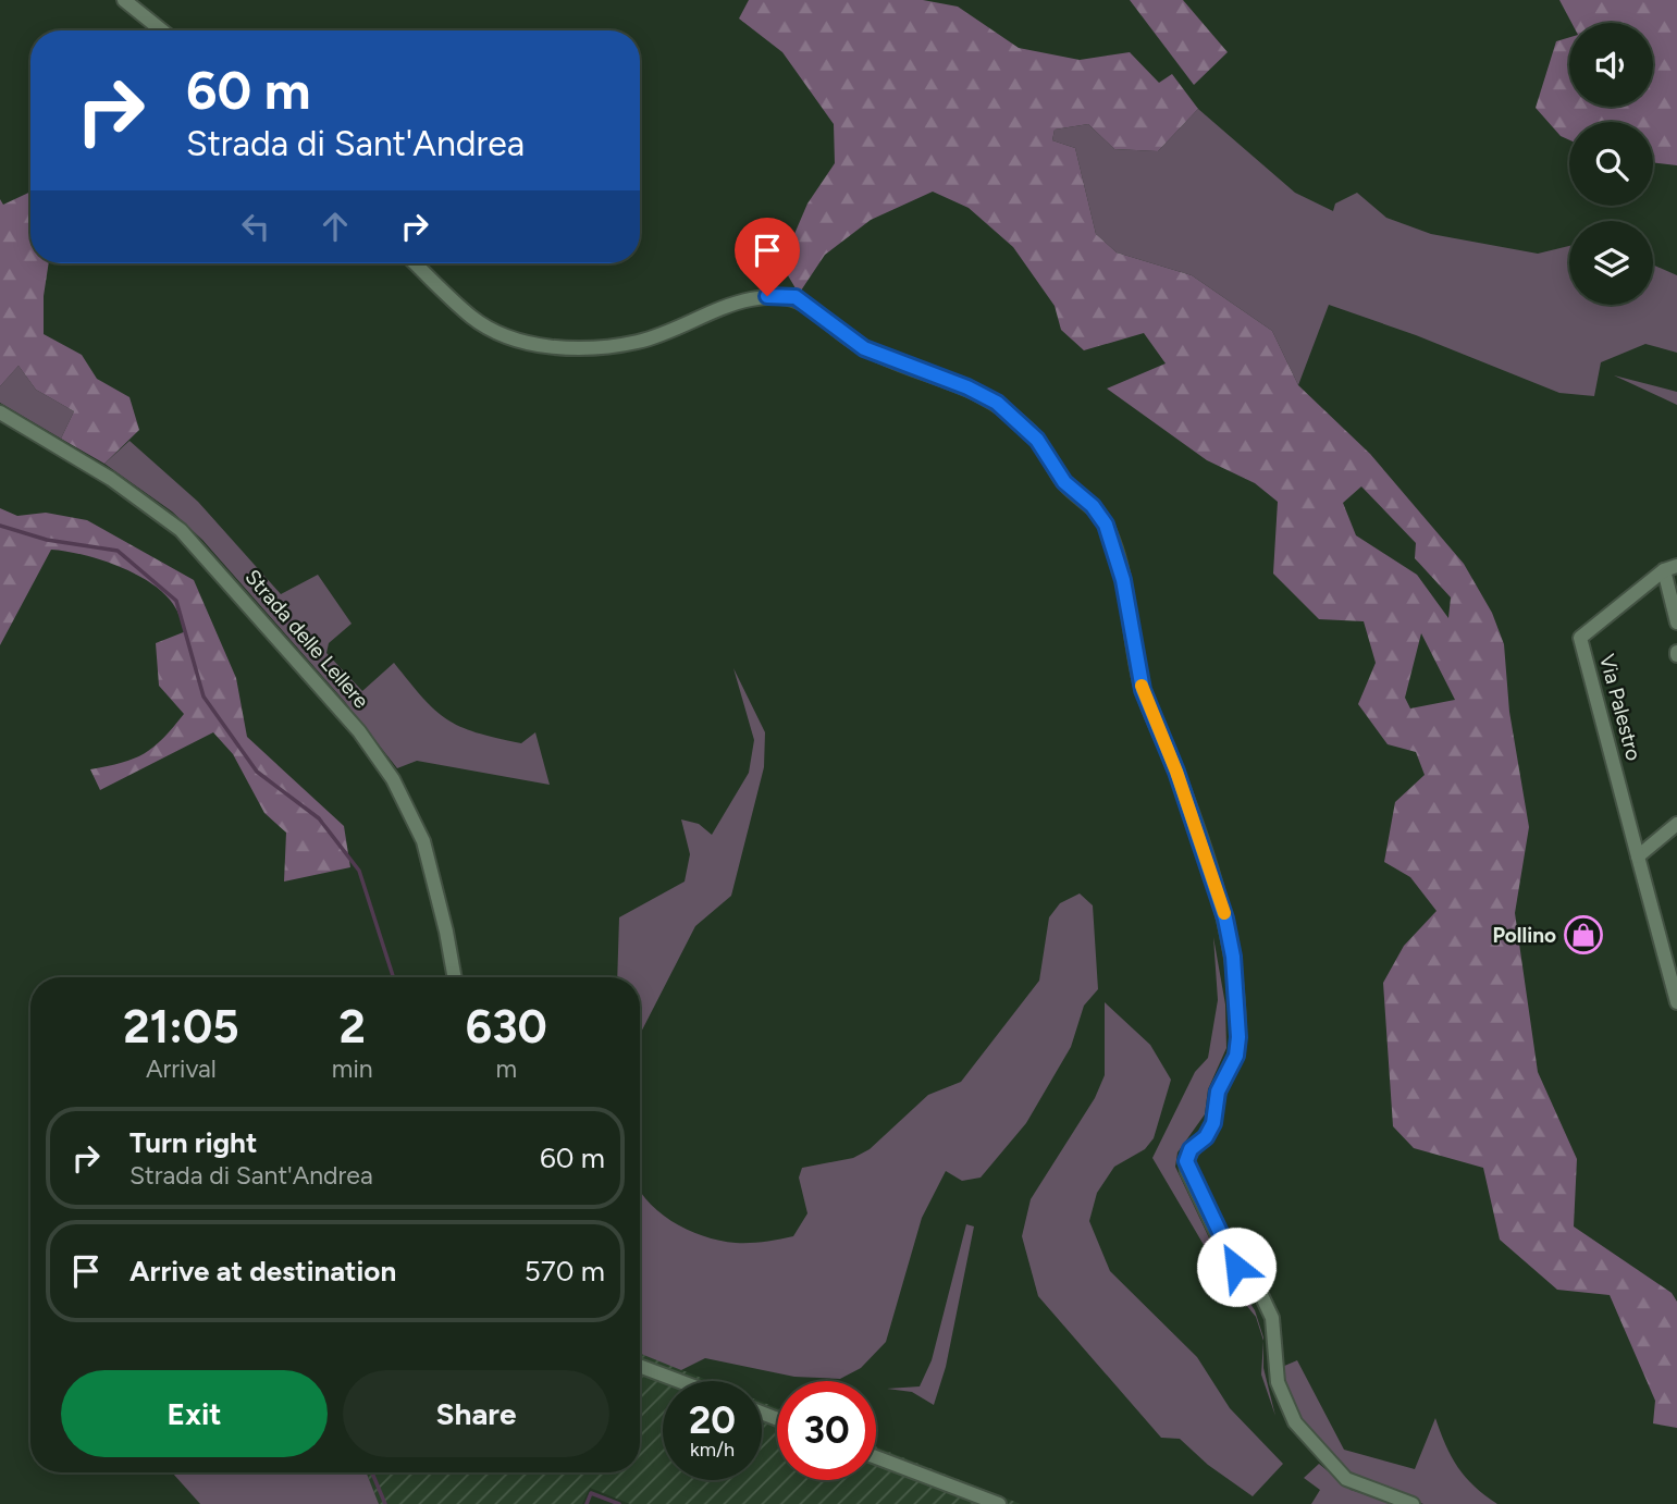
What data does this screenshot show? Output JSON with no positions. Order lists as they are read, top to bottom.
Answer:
{
  "streets": {
    "street": ["Strada delle Lellere", "Via Palestro"]
  },
  "places": {
    "shop": ["Pollino"]
  },
  "page": {
    "turn": ["60 m", "Strada di Sant'Andrea"],
    "eta": [
      "21:05",
      "Arrival",
      "2",
      "min",
      "630",
      "m"
    ],
    "list": [
      {
        "name": "Turn right",
        "note": "Strada di Sant'Andrea",
        "value": "60 m"
      },
      {
        "name": "Arrive at destination",
        "value": "570 m"
      }
    ],
    "buttons": ["Exit", "Share"],
    "speed": "20 km/h",
    "limit": "30"
  }
}
